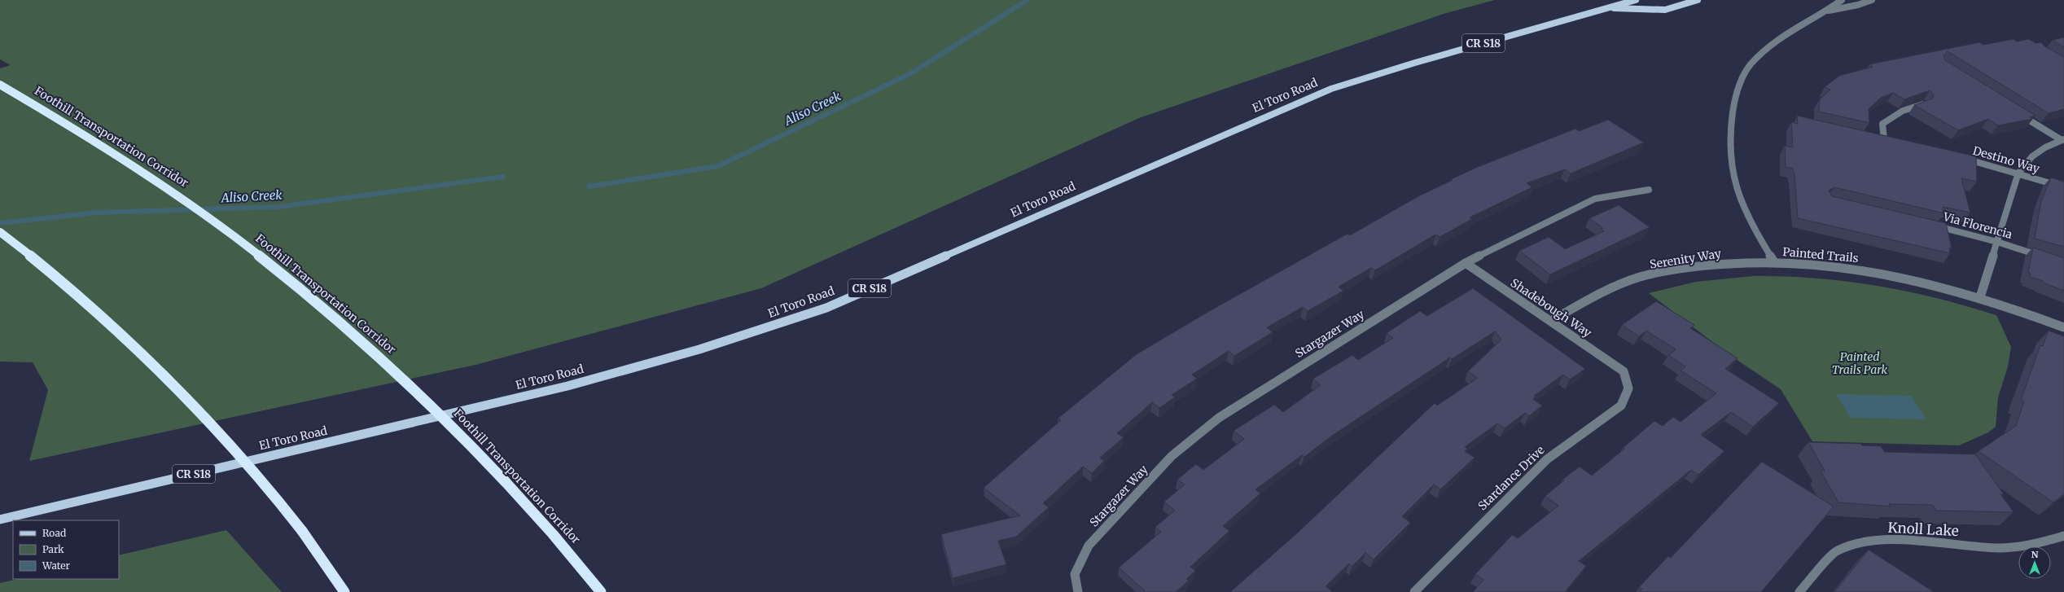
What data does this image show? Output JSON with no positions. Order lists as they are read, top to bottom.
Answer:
{
  "streets": {
    "highway": ["Foothill Transportation Corridor"],
    "main road": ["CR S18", "El Toro Road"],
    "street": [
      "Destino Way",
      "Via Florencia",
      "Painted Trails",
      "Serenity Way",
      "Shadebough Way",
      "Stargazer Way",
      "Stardance Drive",
      "Knoll Lake"
    ]
  },
  "crossings": [
    ["Painted Trails", "Serenity Way"],
    ["Serenity Way", "Shadebough Way"],
    ["Shadebough Way", "Stargazer Way"],
    ["Shadebough Way", "Stardance Drive"]
  ],
  "water": ["Aliso Creek"],
  "parks": ["Painted Trails Park"],
  "legend": ["Road", "Park", "Water"],
  "north": "top"
}
